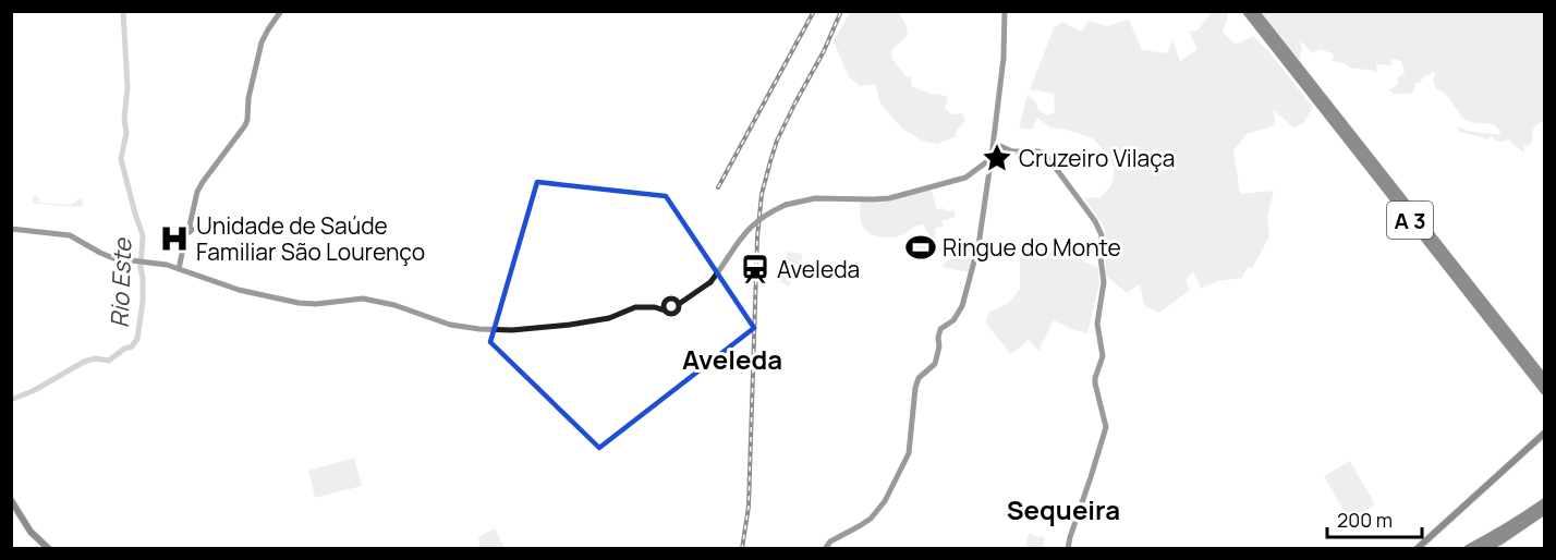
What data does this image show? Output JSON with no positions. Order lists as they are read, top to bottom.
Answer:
{
  "streets": {
    "highway": ["A 3"]
  },
  "districts": ["Aveleda", "Sequeira"],
  "water": ["Rio Este"],
  "places": {
    "place": ["Cruzeiro Vilaça"],
    "hospital": ["Unidade de Saúde Familiar São Lourenço"],
    "sports": ["Ringue do Monte"],
    "station": ["Aveleda"]
  },
  "scale_bar": "200 m"
}
